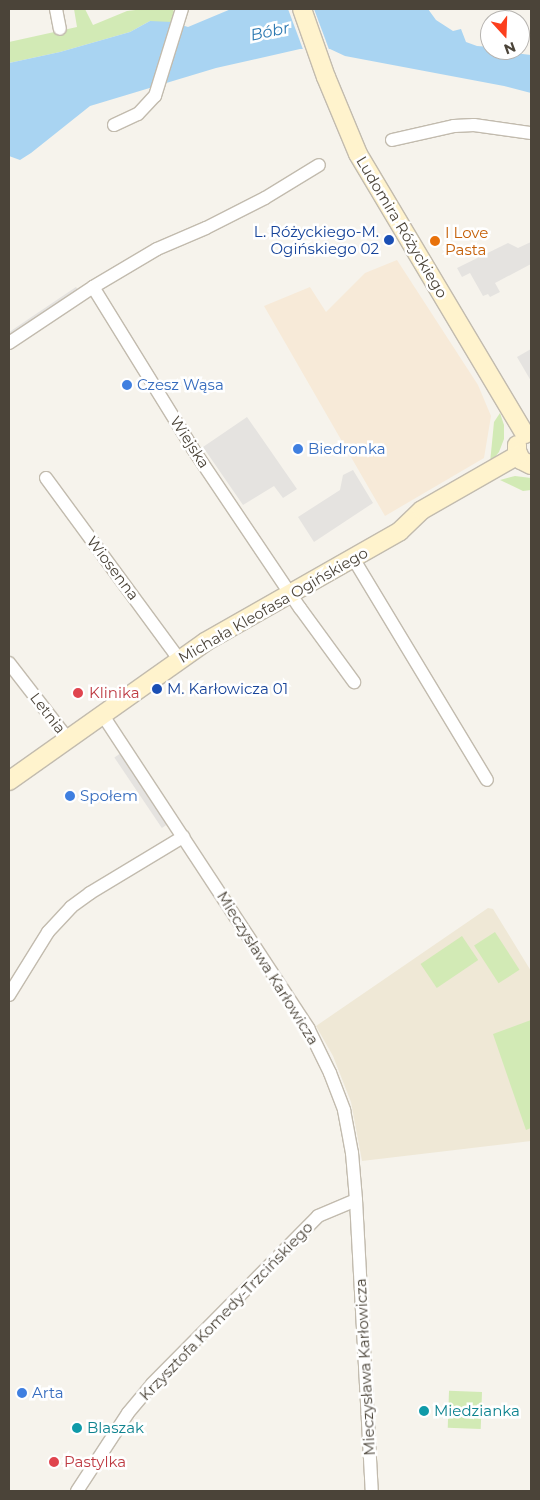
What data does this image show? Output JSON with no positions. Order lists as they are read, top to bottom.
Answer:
{
  "streets": {
    "street": [
      "Ludomira Różyckiego",
      "Wiejska",
      "Wiosenna",
      "Michała Kleofasa Ogińskiego",
      "Letnia",
      "Mieczysława Karłowicza",
      "Krzysztofa Komedy-Trzcińskiego"
    ]
  },
  "crossings": [
    ["Wiejska", "Michała Kleofasa Ogińskiego"],
    ["Wiosenna", "Michała Kleofasa Ogińskiego"],
    ["Michała Kleofasa Ogińskiego", "Letnia"],
    ["Michała Kleofasa Ogińskiego", "Mieczysława Karłowicza"],
    ["Mieczysława Karłowicza", "Krzysztofa Komedy-Trzcińskiego"]
  ],
  "water": ["Bóbr"],
  "places": [
    "L. Różyckiego-M. Ogińskiego 02",
    "I Love Pasta",
    "Czesz Wąsa",
    "Biedronka",
    "M. Karłowicza 01",
    "Klinika",
    "Społem",
    "Arta",
    "Miedzianka",
    "Blaszak",
    "Pastylka"
  ],
  "north": "bottom"
}
